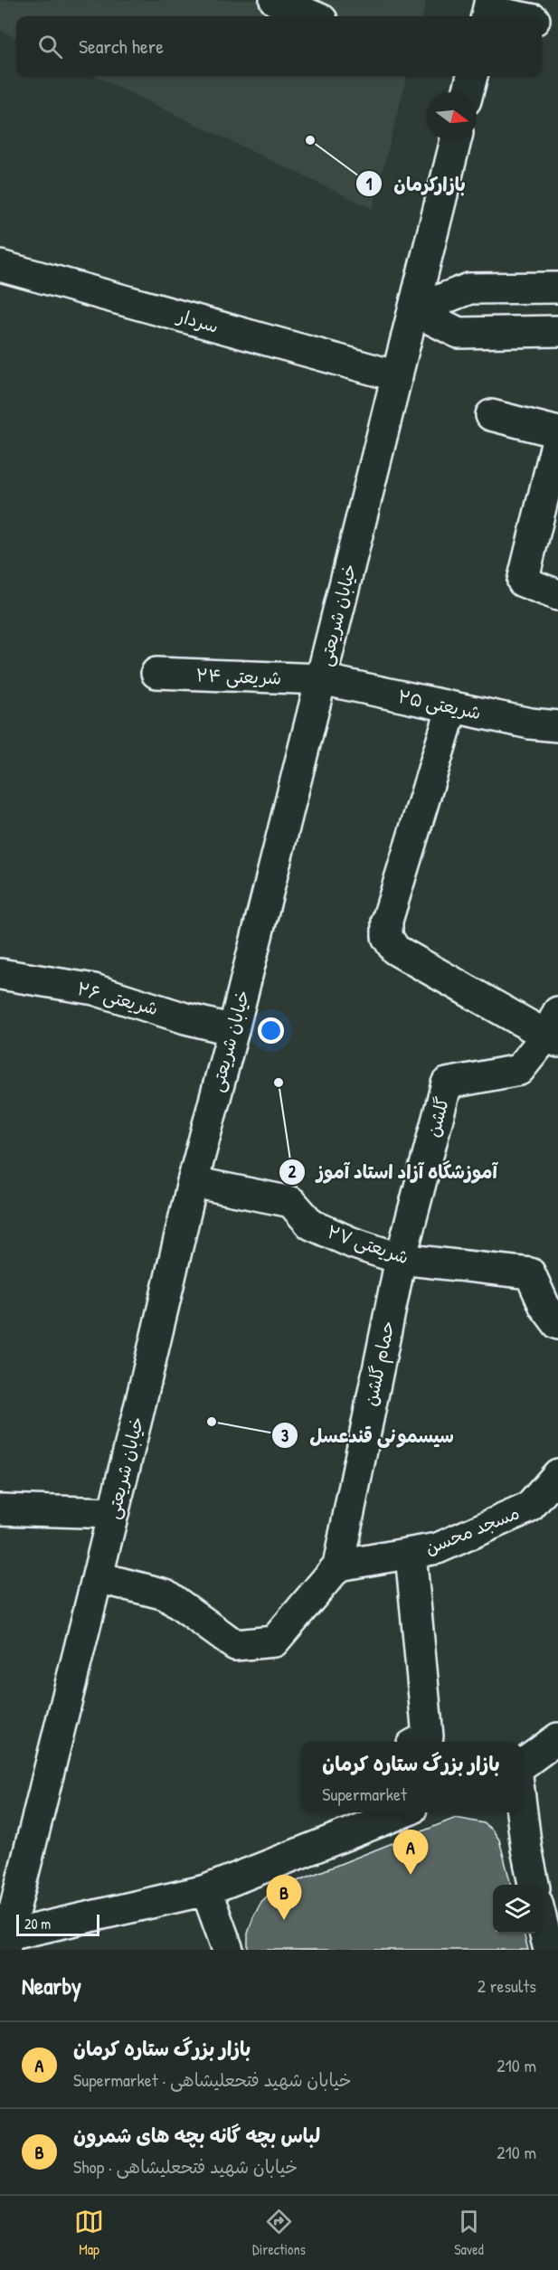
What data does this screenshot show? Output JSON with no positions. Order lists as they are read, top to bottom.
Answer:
{
  "streets": {
    "street": [
      "سردار",
      "خیابان شریعتی",
      "شریعتی ۲۴",
      "شریعتی ۲۵",
      "شریعتی ۲۶",
      "گلشن",
      "شریعتی ۲۷",
      "حمام گلشن",
      "مسجد محسن"
    ]
  },
  "crossings": [
    ["سردار", "خیابان شریعتی"],
    ["خیابان شریعتی", "شریعتی ۲۴"],
    ["خیابان شریعتی", "شریعتی ۲۵"],
    ["خیابان شریعتی", "شریعتی ۲۶"],
    ["خیابان شریعتی", "شریعتی ۲۷"],
    ["شریعتی ۲۴", "شریعتی ۲۵"],
    ["گلشن", "شریعتی ۲۷"],
    ["گلشن", "حمام گلشن"],
    ["شریعتی ۲۷", "حمام گلشن"],
    ["حمام گلشن", "مسجد محسن"]
  ],
  "places": ["بازارکرمان", "آموزشگاه آزاد استاد آموز", "سیسمونی قندعسل"],
  "scale_bar": "20 m",
  "north": "right",
  "page": {
    "search": "Search here",
    "popup": ["بازار بزرگ ستاره کرمان", "Supermarket"],
    "pins": ["A", "B"],
    "scale": "20 m",
    "heading": ["Nearby", "2 results"],
    "list": [
      {
        "mark": "A",
        "name": "بازار بزرگ ستاره کرمان",
        "note": "Supermarket · خیابان شهید فتحعلیشاهی",
        "value": "210 m"
      },
      {
        "mark": "B",
        "name": "لباس بچه گانه بچه های شمرون",
        "note": "Shop · خیابان شهید فتحعلیشاهی",
        "value": "210 m"
      }
    ],
    "nav": ["Map", "Directions", "Saved"]
  }
}
